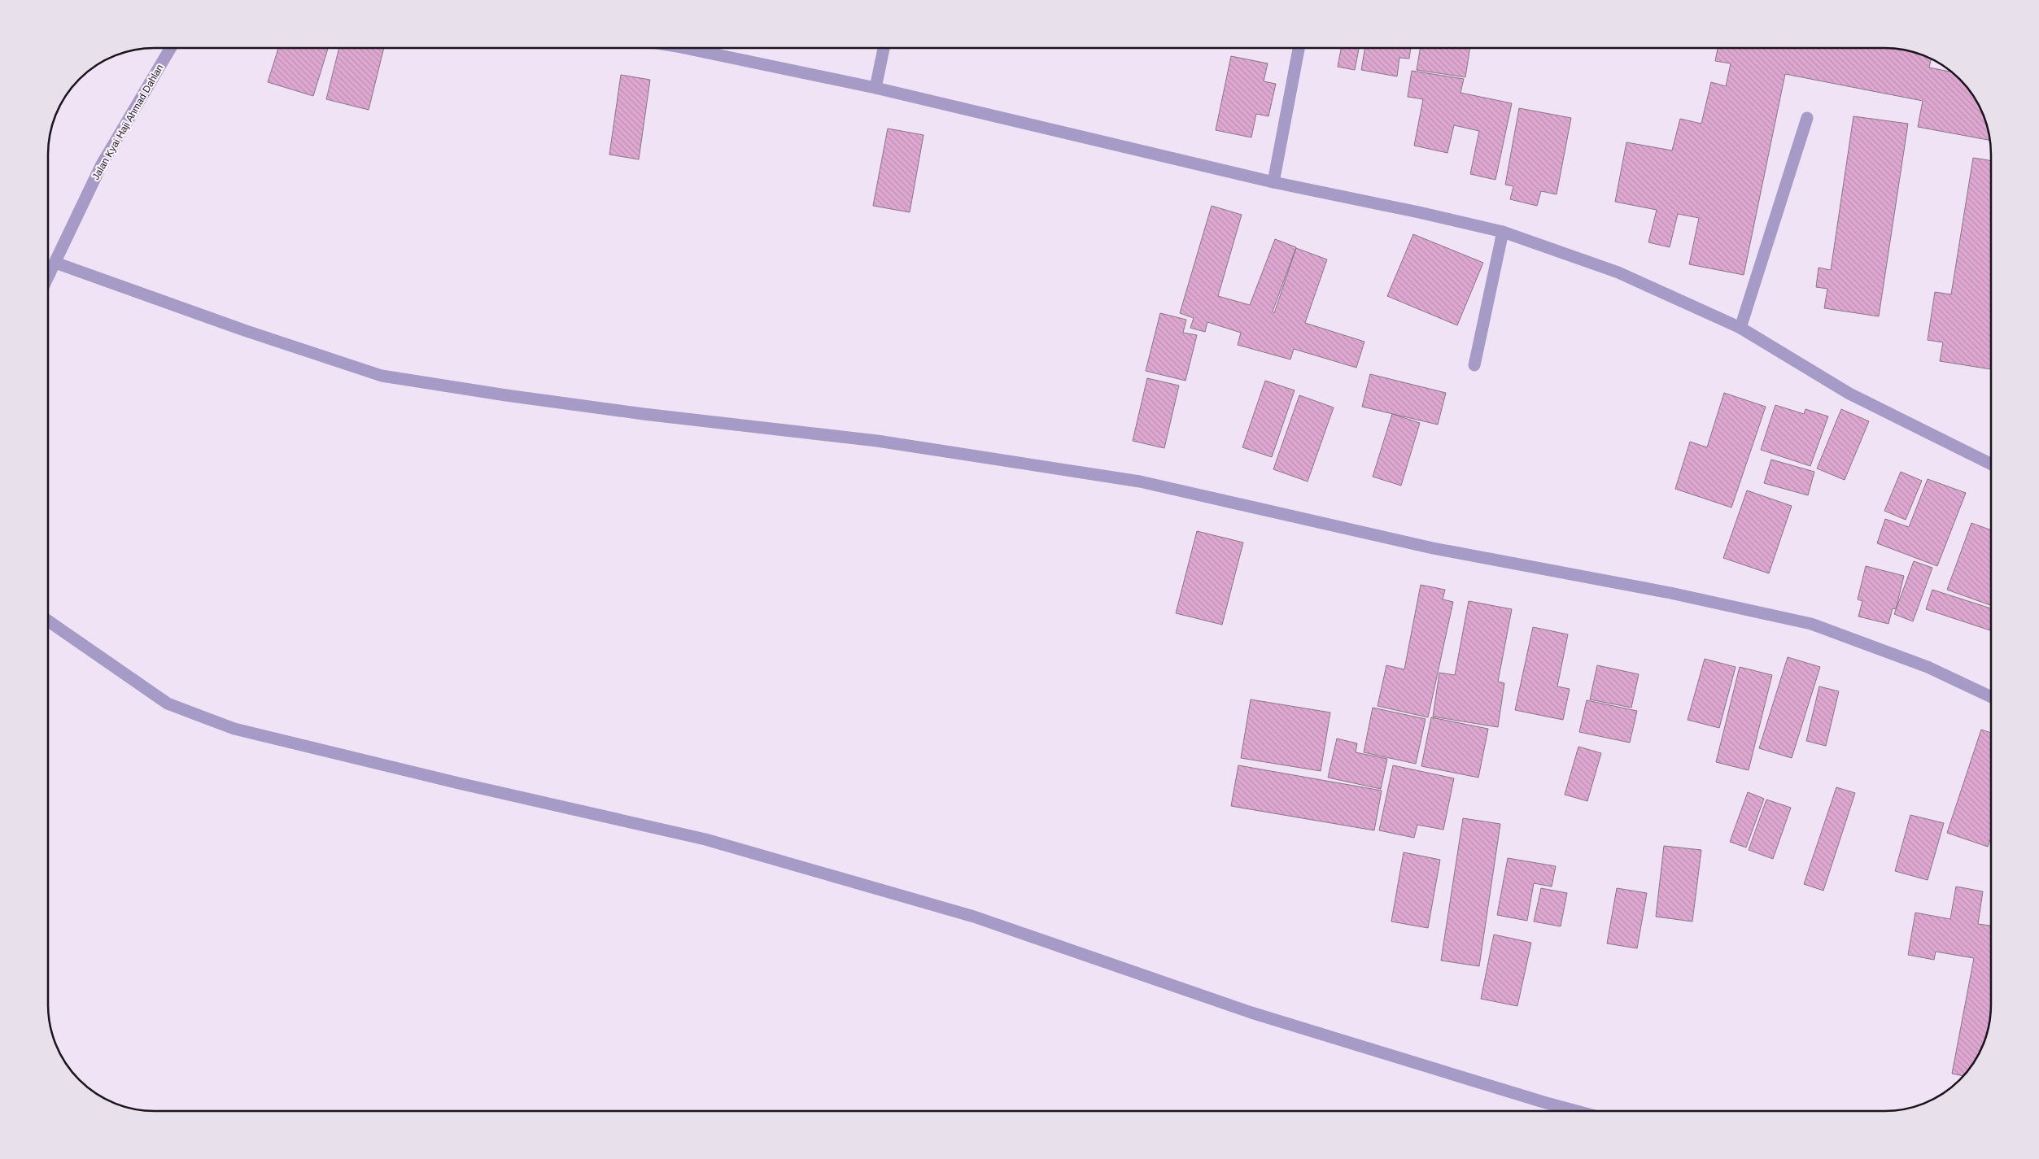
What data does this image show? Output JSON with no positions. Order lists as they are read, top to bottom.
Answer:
{
  "streets": {
    "street": ["Jalan Kyai Haji Ahmad Dahlan"]
  }
}
